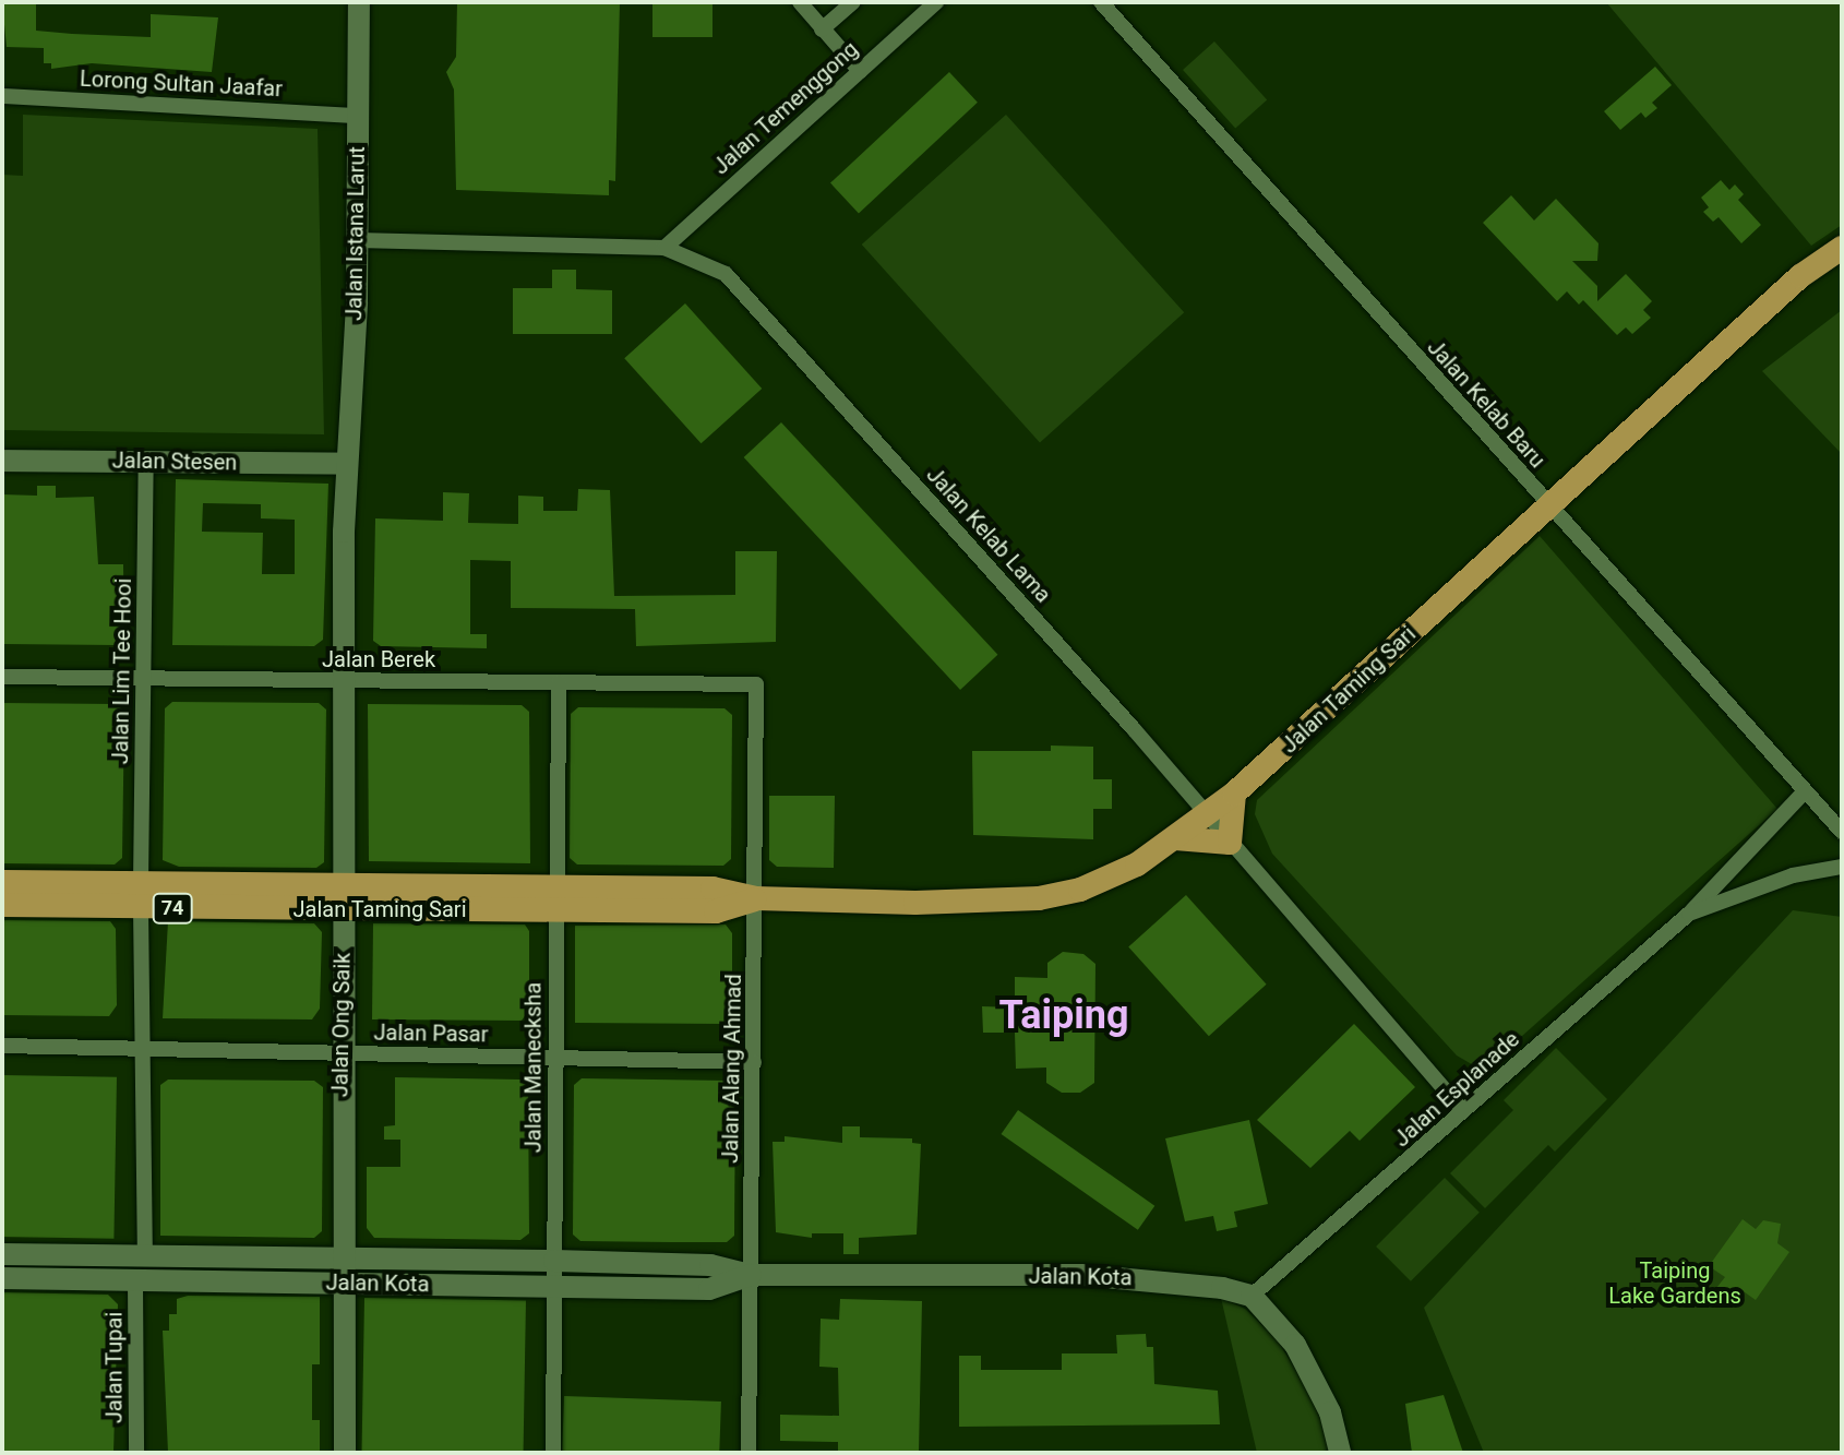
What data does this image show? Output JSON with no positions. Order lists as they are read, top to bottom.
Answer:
{
  "streets": {
    "main road": [
      "Jalan Istana Larut",
      "Jalan Stesen",
      "Jalan Taming Sari",
      "74",
      "Jalan Ong Saik",
      "Jalan Kota"
    ],
    "street": [
      "Lorong Sultan Jaafar",
      "Jalan Temenggong",
      "Jalan Kelab Baru",
      "Jalan Kelab Lama",
      "Jalan Berek",
      "Jalan Lim Tee Hooi",
      "Jalan Pasar",
      "Jalan Manecksha",
      "Jalan Alang Ahmad",
      "Jalan Esplanade",
      "Jalan Tupai"
    ]
  },
  "crossings": [
    ["Lorong Sultan Jaafar", "Jalan Istana Larut"],
    ["Jalan Temenggong", "Jalan Kelab Lama"],
    ["Jalan Istana Larut", "Jalan Stesen"],
    ["Jalan Istana Larut", "Jalan Kelab Lama"],
    ["Jalan Istana Larut", "Jalan Ong Saik"],
    ["Jalan Kelab Baru", "Jalan Taming Sari"],
    ["Jalan Kelab Baru", "Jalan Esplanade"],
    ["Jalan Stesen", "Jalan Lim Tee Hooi"],
    ["Jalan Stesen", "Jalan Ong Saik"],
    ["Jalan Kelab Lama", "Jalan Taming Sari"],
    ["Jalan Kelab Lama", "Jalan Esplanade"],
    ["Jalan Berek", "Jalan Lim Tee Hooi"],
    ["Jalan Berek", "Jalan Ong Saik"],
    ["Jalan Berek", "Jalan Manecksha"],
    ["Jalan Berek", "Jalan Alang Ahmad"],
    ["Jalan Lim Tee Hooi", "Jalan Taming Sari"],
    ["Jalan Lim Tee Hooi", "Jalan Pasar"],
    ["Jalan Lim Tee Hooi", "Jalan Kota"],
    ["Jalan Taming Sari", "Jalan Ong Saik"],
    ["Jalan Taming Sari", "Jalan Manecksha"],
    ["Jalan Taming Sari", "Jalan Alang Ahmad"],
    ["Jalan Ong Saik", "Jalan Pasar"],
    ["Jalan Ong Saik", "Jalan Kota"],
    ["Jalan Pasar", "Jalan Manecksha"],
    ["Jalan Pasar", "Jalan Alang Ahmad"],
    ["Jalan Manecksha", "Jalan Kota"],
    ["Jalan Alang Ahmad", "Jalan Kota"],
    ["Jalan Esplanade", "Jalan Kota"],
    ["Jalan Kota", "Jalan Tupai"]
  ],
  "districts": ["Taiping"],
  "parks": ["Taiping Lake Gardens"]
}
